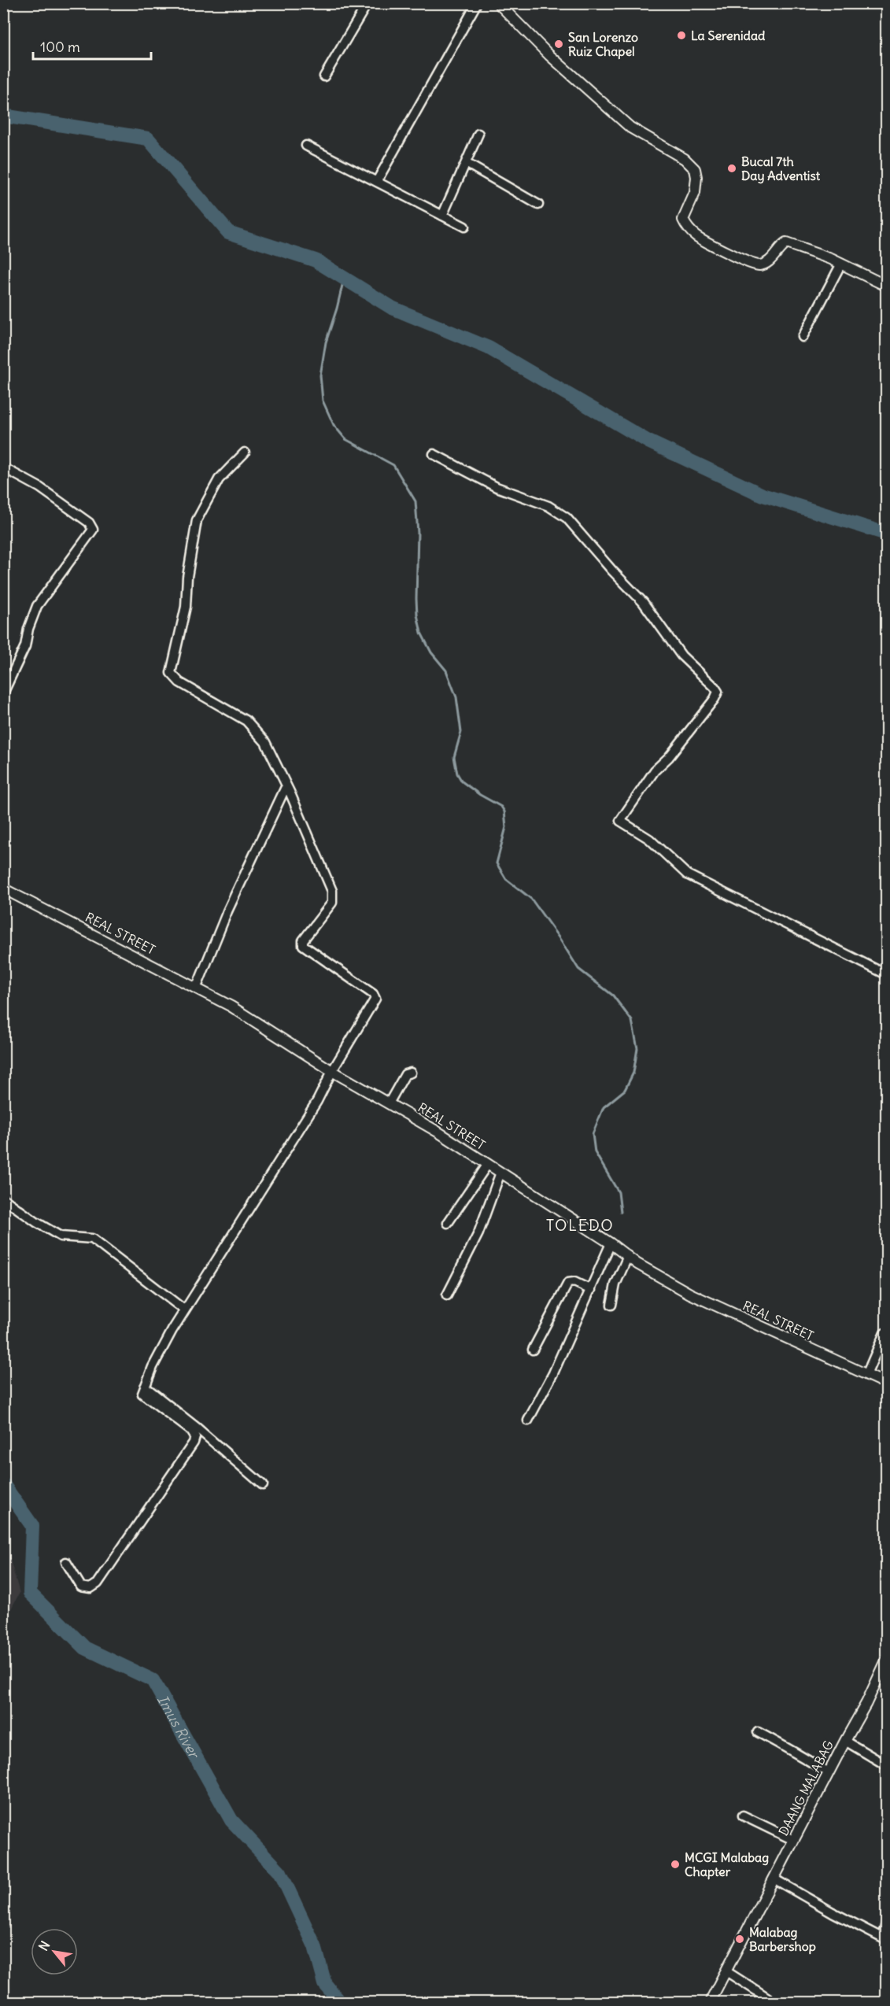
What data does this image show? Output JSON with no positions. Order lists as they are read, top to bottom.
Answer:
{
  "streets": {
    "street": ["REAL STREET", "DAANG MALABAG"]
  },
  "districts": ["TOLEDO"],
  "water": ["Imus River"],
  "places": [
    "La Serenidad",
    "San Lorenzo Ruiz Chapel",
    "Bucal 7th Day Adventist",
    "MCGI Malabag Chapter",
    "Malabag Barbershop"
  ],
  "scale_bar": "100 m",
  "north": "top left"
}
